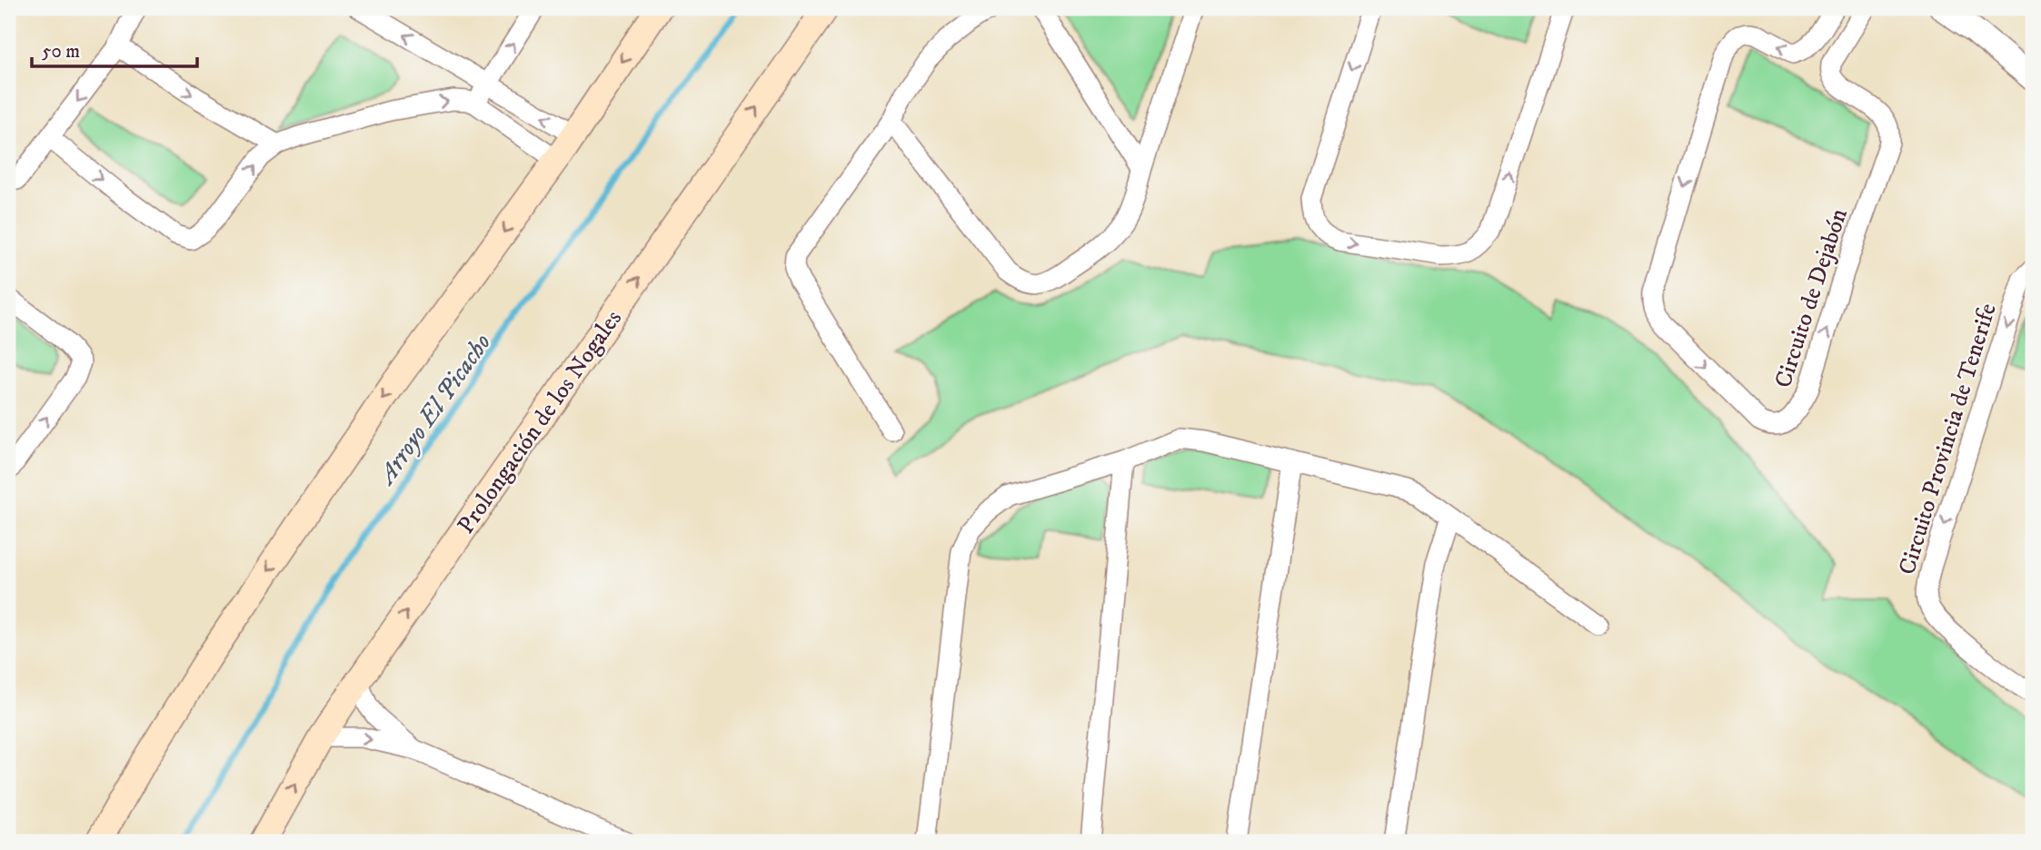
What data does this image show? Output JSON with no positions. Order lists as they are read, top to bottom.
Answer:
{
  "streets": {
    "main road": ["Prolongación de los Nogales"],
    "street": ["Circuito de Dejabón", "Circuito Provincia de Tenerife"]
  },
  "one_way": ["Circuito Provincia de Tenerife"],
  "water": ["Arroyo El Picacho"],
  "scale_bar": "50 m"
}
